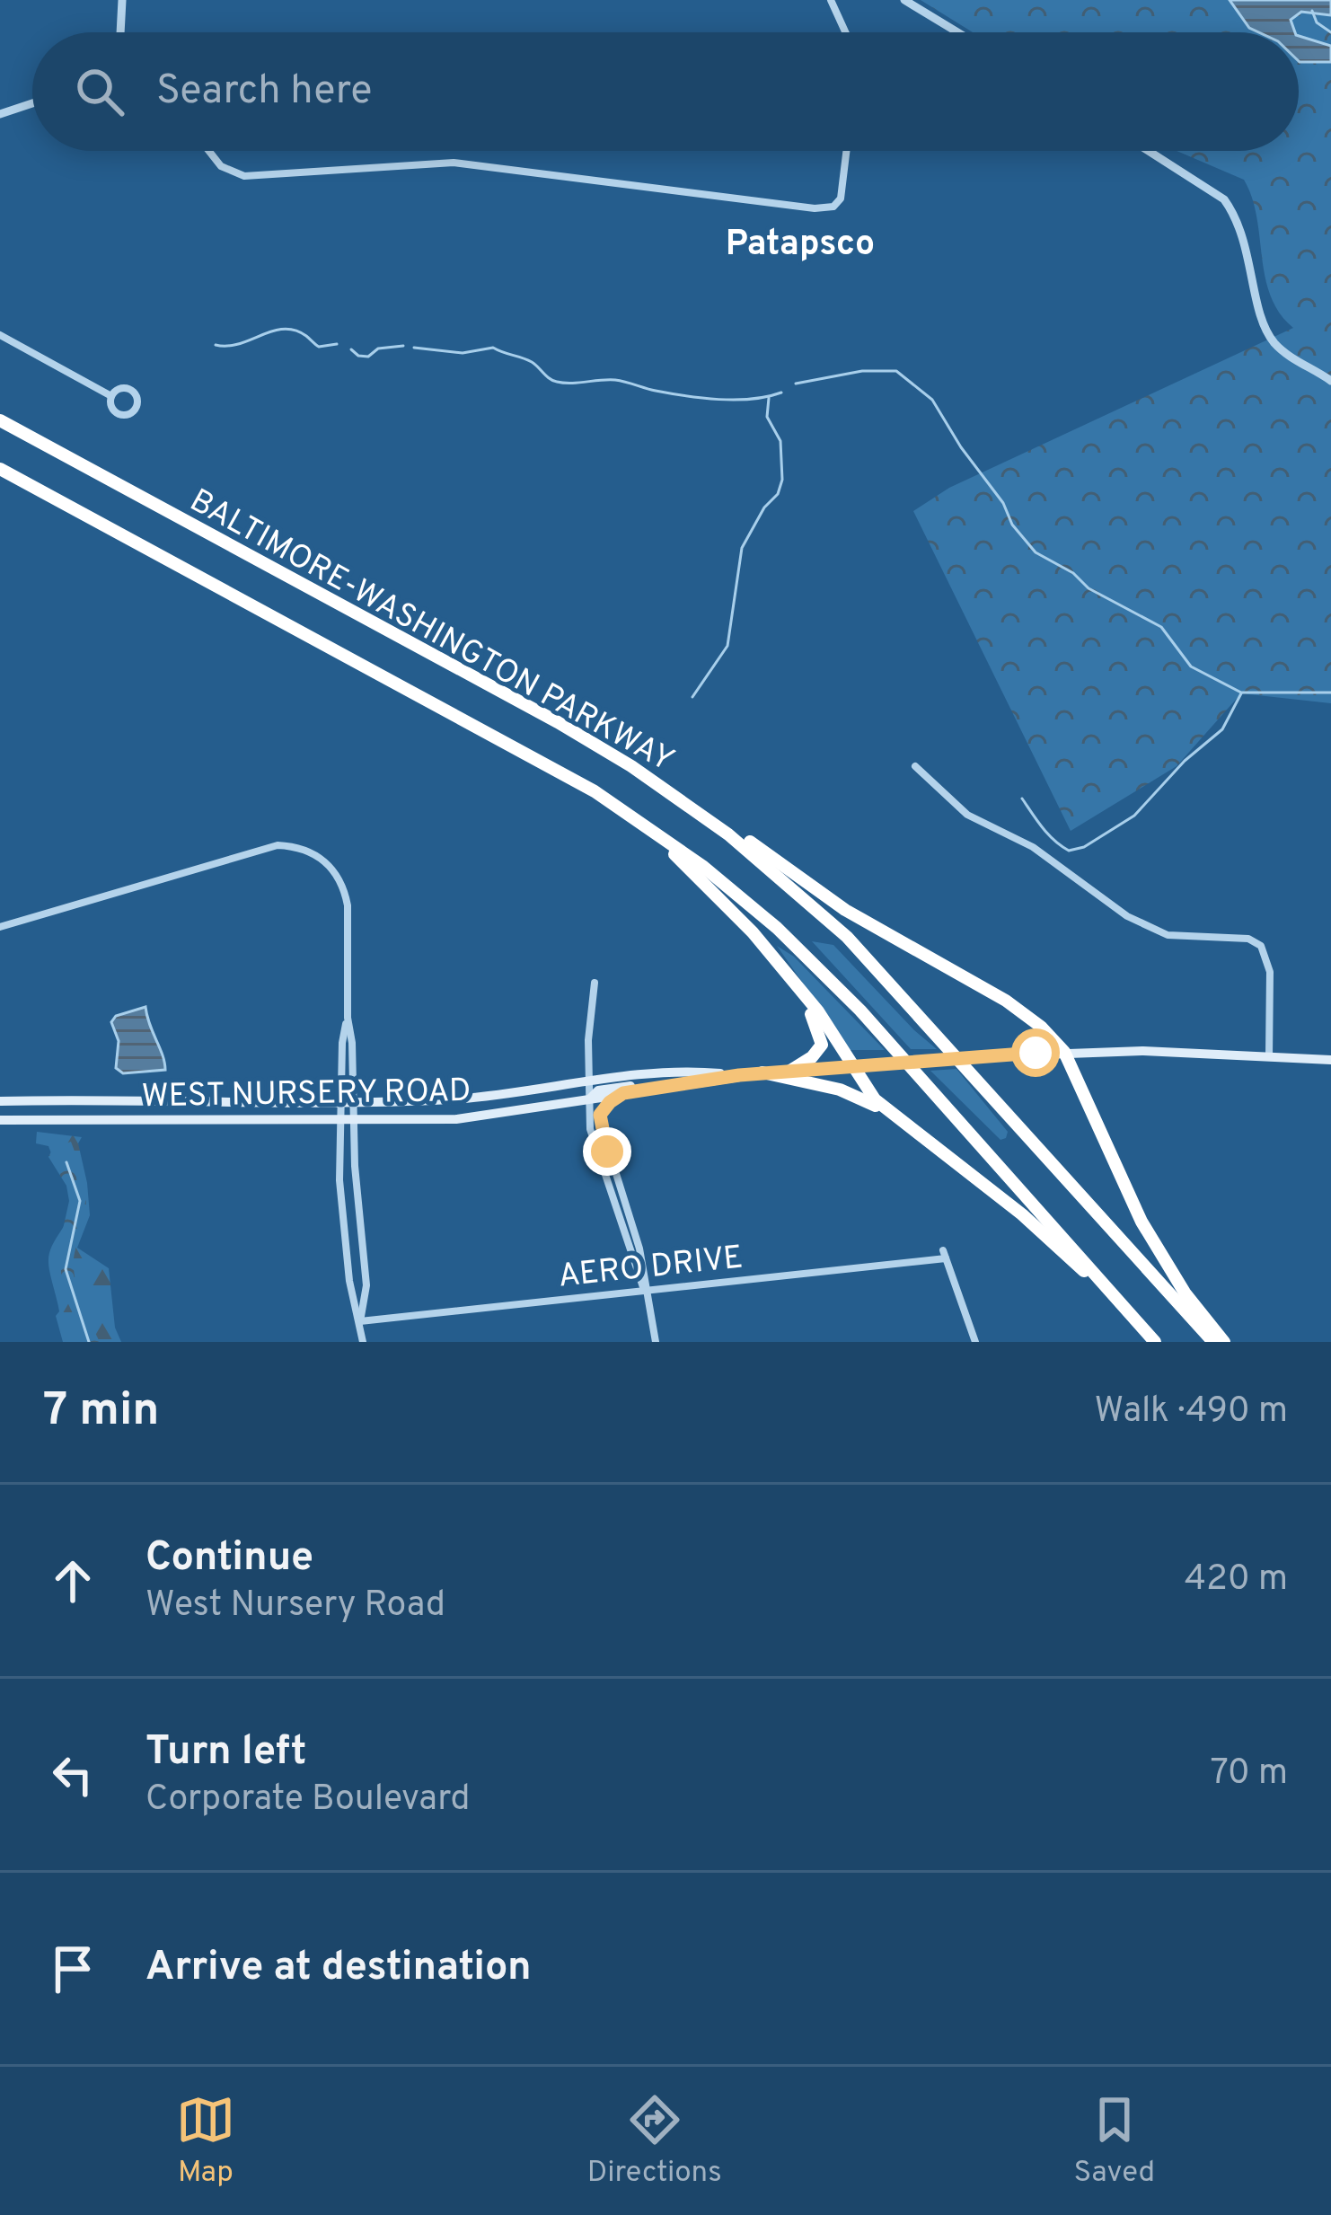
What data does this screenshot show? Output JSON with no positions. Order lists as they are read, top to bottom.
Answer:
{
  "streets": {
    "highway": ["BALTIMORE-WASHINGTON PARKWAY"],
    "main road": ["WEST NURSERY ROAD"],
    "street": ["AERO DRIVE"]
  },
  "districts": ["Patapsco"],
  "page": {
    "search": "Search here",
    "heading": ["7 min", "Walk · 490 m"],
    "list": [
      ["Continue", "West Nursery Road", "420 m"],
      ["Turn left", "Corporate Boulevard", "70 m"],
      "Arrive at destination"
    ],
    "nav": ["Map", "Directions", "Saved"]
  }
}
